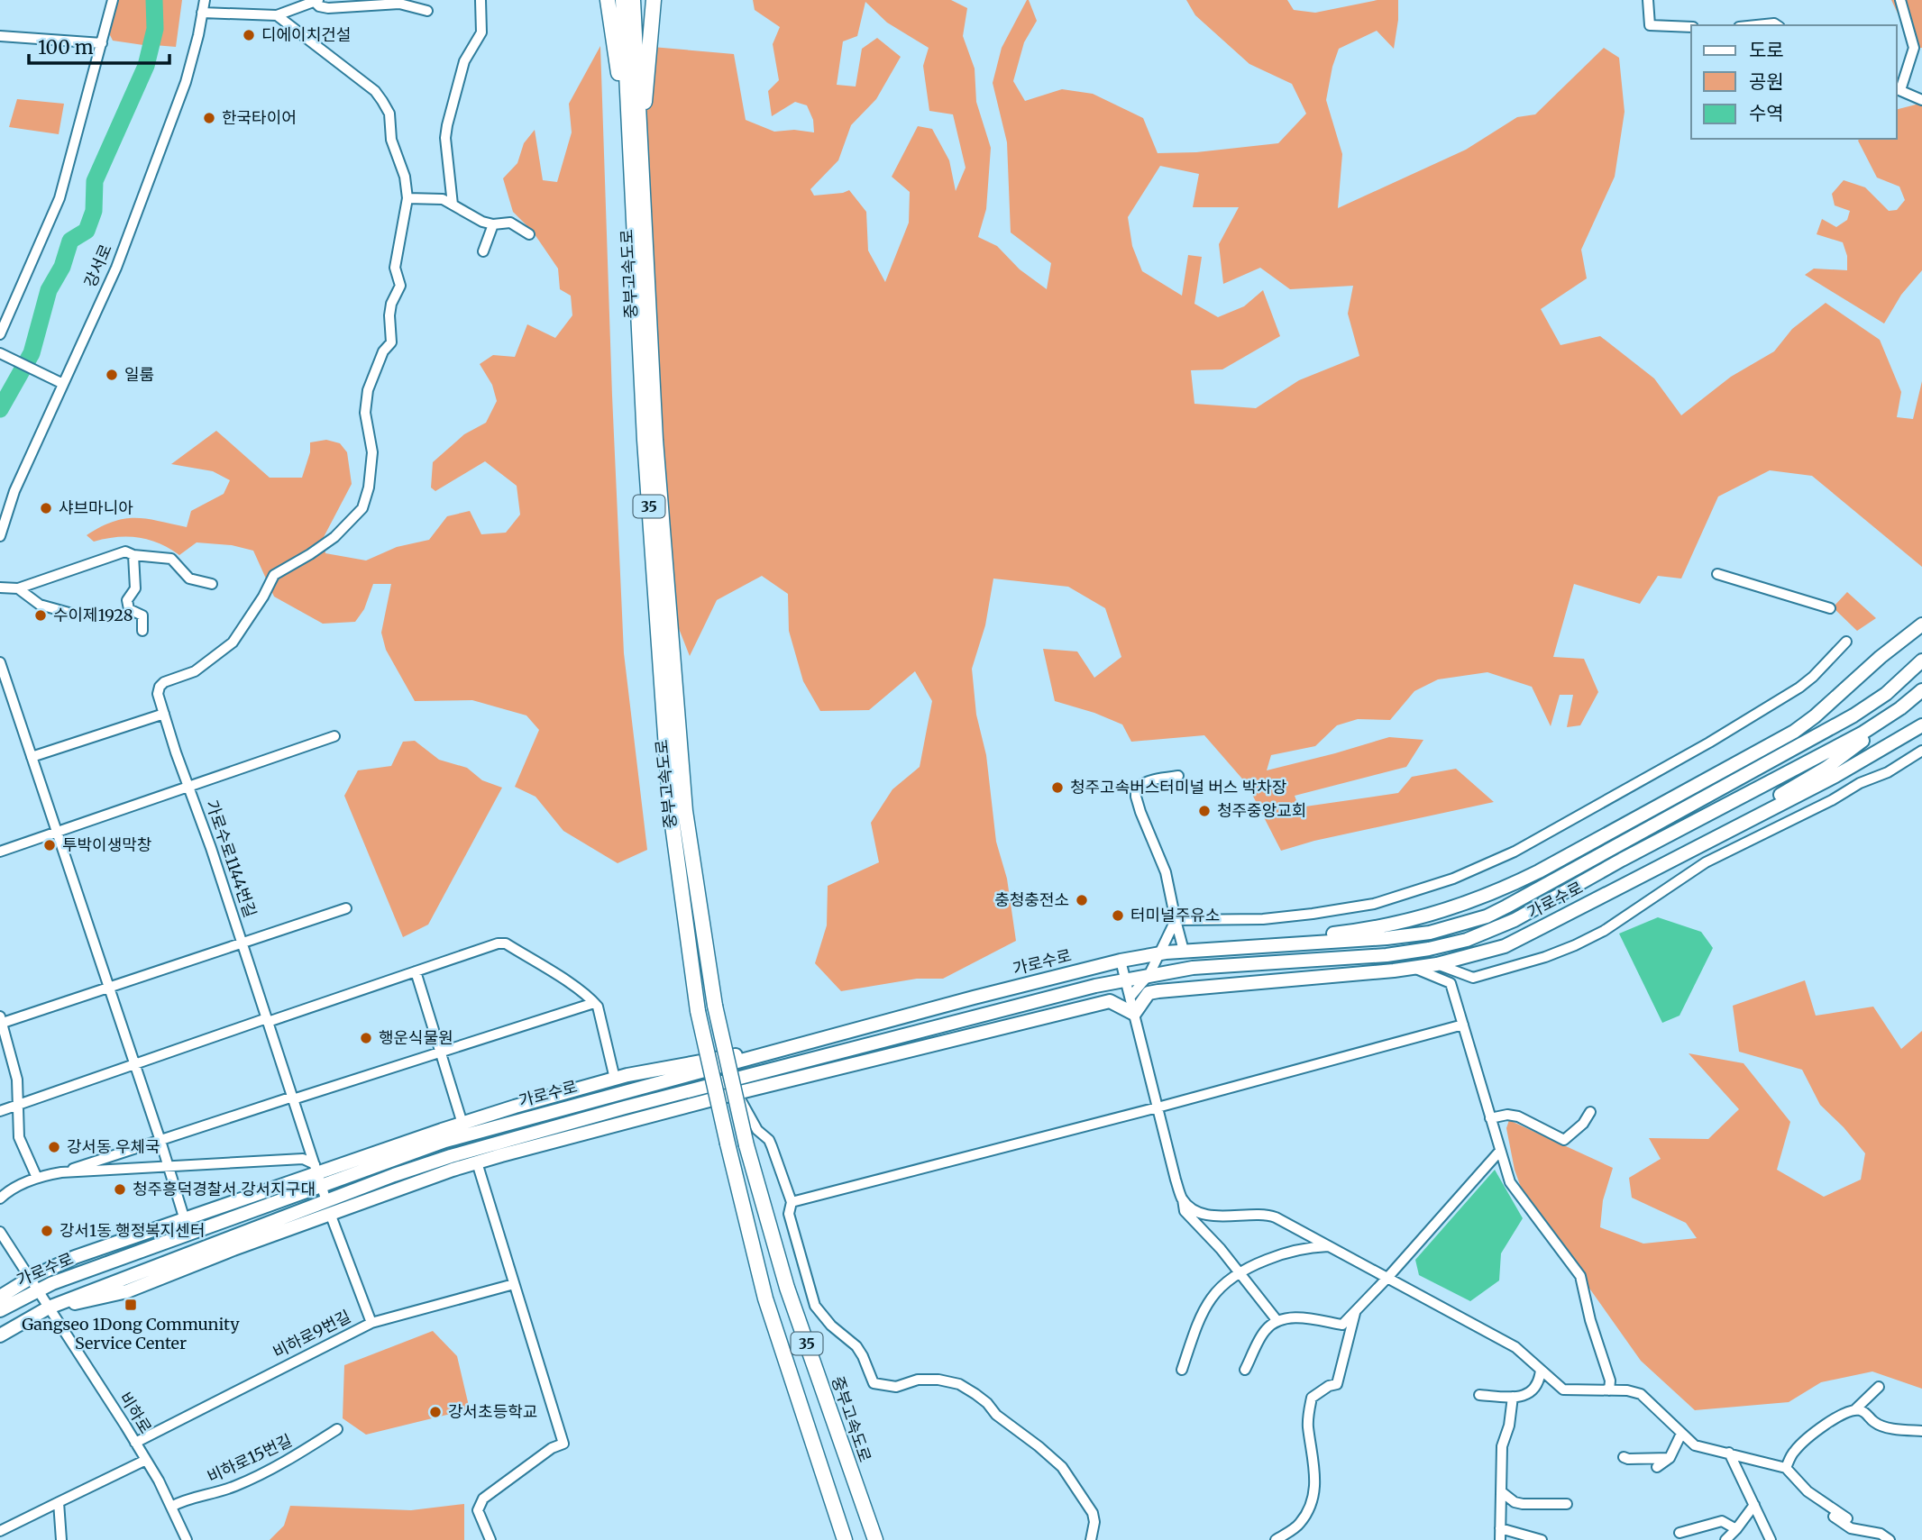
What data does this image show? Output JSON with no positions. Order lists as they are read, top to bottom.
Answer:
{
  "streets": {
    "highway": ["중부고속도로", "35"],
    "main road": ["가로수로"],
    "street": [
      "강서로",
      "가로수로1144번길",
      "비하로9번길",
      "비하로",
      "비하로15번길"
    ]
  },
  "crossings": [
    ["가로수로1144번길", "가로수로"],
    ["가로수로", "비하로"],
    ["비하로9번길", "비하로"],
    ["비하로", "비하로15번길"]
  ],
  "places": {
    "other": [
      "디에이치건설",
      "한국타이어",
      "일룸",
      "샤브마니아",
      "수이제1928",
      "청주고속버스터미널 버스 박차장",
      "청주중앙교회",
      "투박이생막창",
      "충청충전소",
      "터미널주유소",
      "행운식물원",
      "강서동 우체국",
      "청주흥덕경찰서 강서지구대",
      "강서1동 행정복지센터",
      "강서초등학교"
    ],
    "transit": ["Gangseo 1Dong Community Service Center"]
  },
  "legend": ["도로", "공원", "수역"],
  "scale_bar": "100 m"
}
